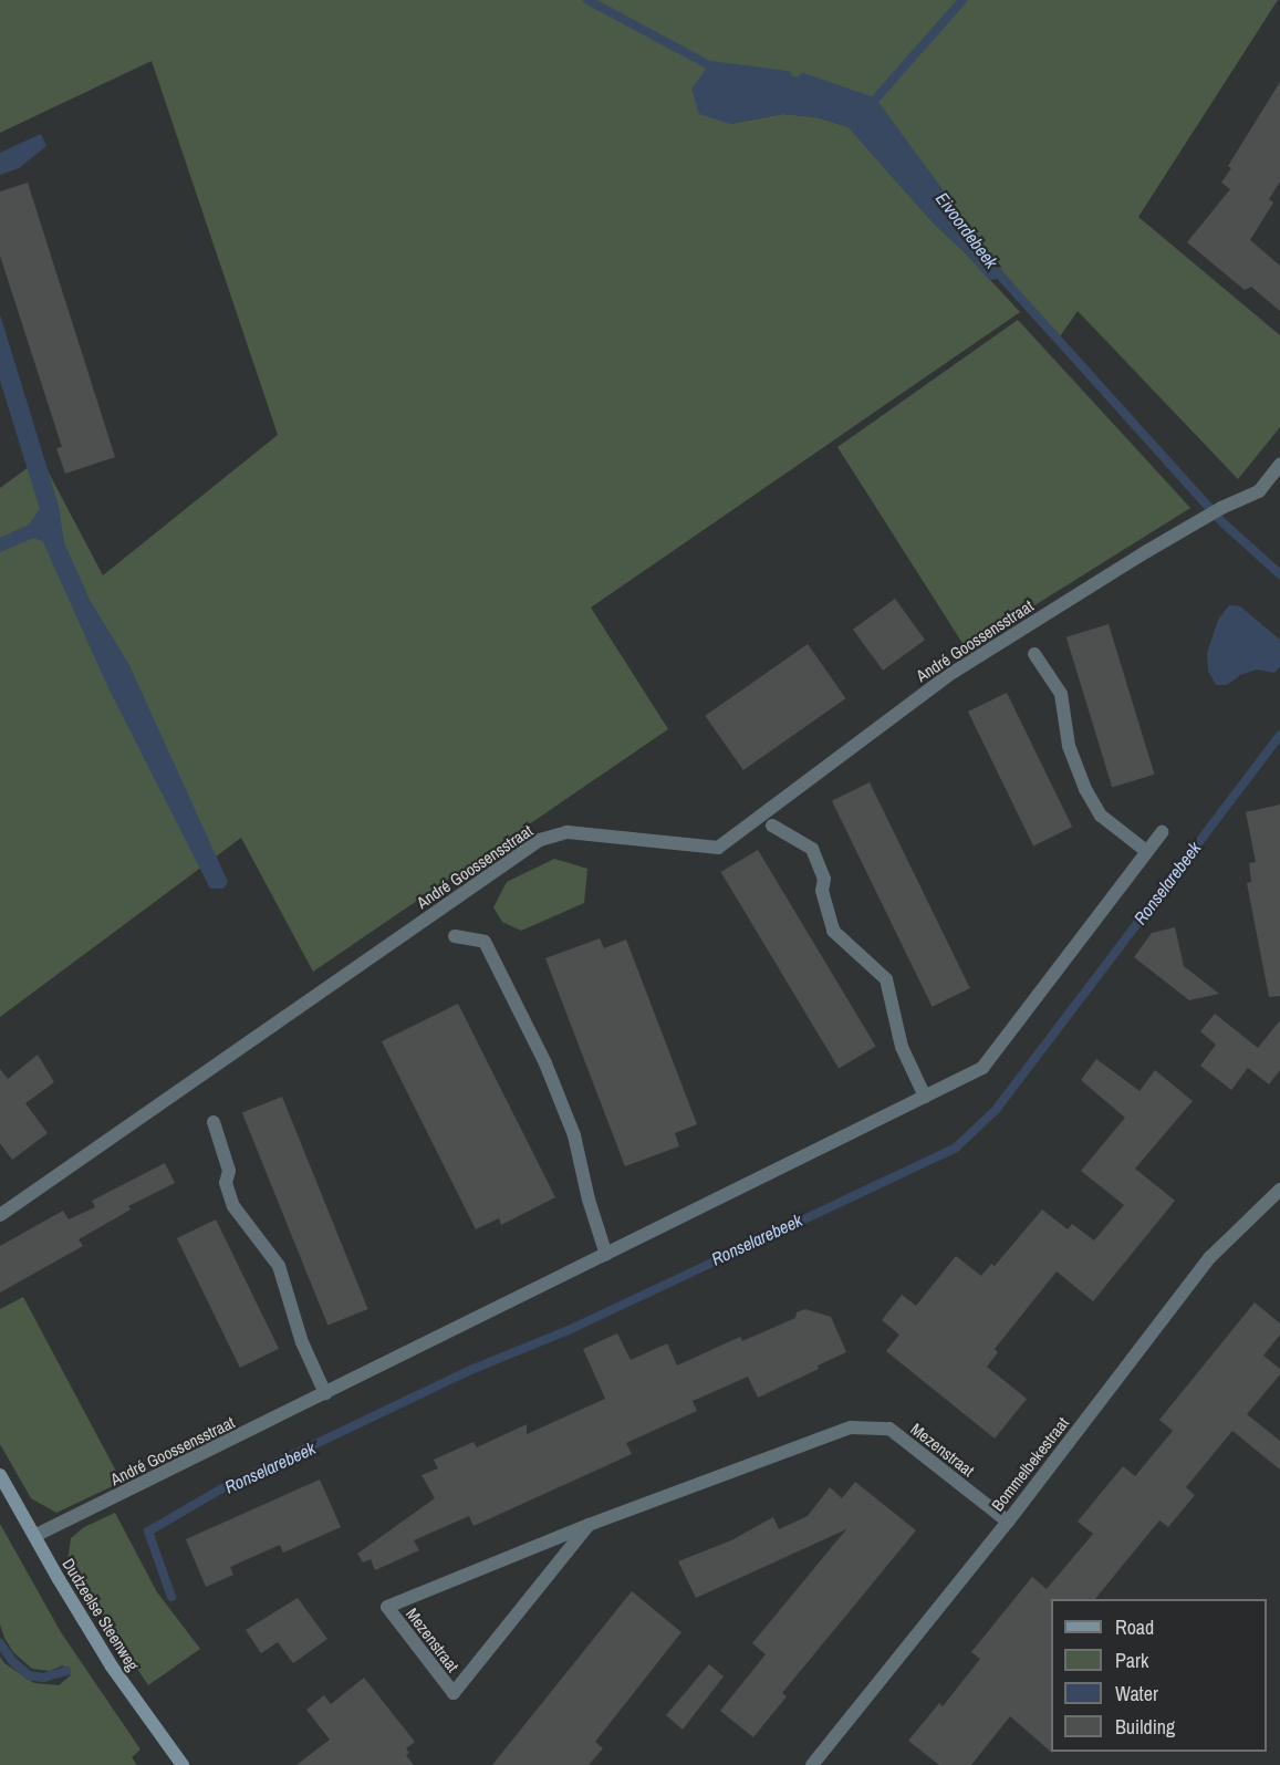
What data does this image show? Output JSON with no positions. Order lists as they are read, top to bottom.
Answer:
{
  "streets": {
    "main road": ["Dudzeelse Steenweg"],
    "street": ["André Goossensstraat", "Mezenstraat", "Bommelbekestraat"]
  },
  "crossings": [
    ["André Goossensstraat", "Dudzeelse Steenweg"],
    ["Mezenstraat", "Bommelbekestraat"]
  ],
  "water": ["Eivoordebeek", "Ronselarebeek"],
  "legend": [
    "Road",
    "Park",
    "Water",
    "Building"
  ]
}
